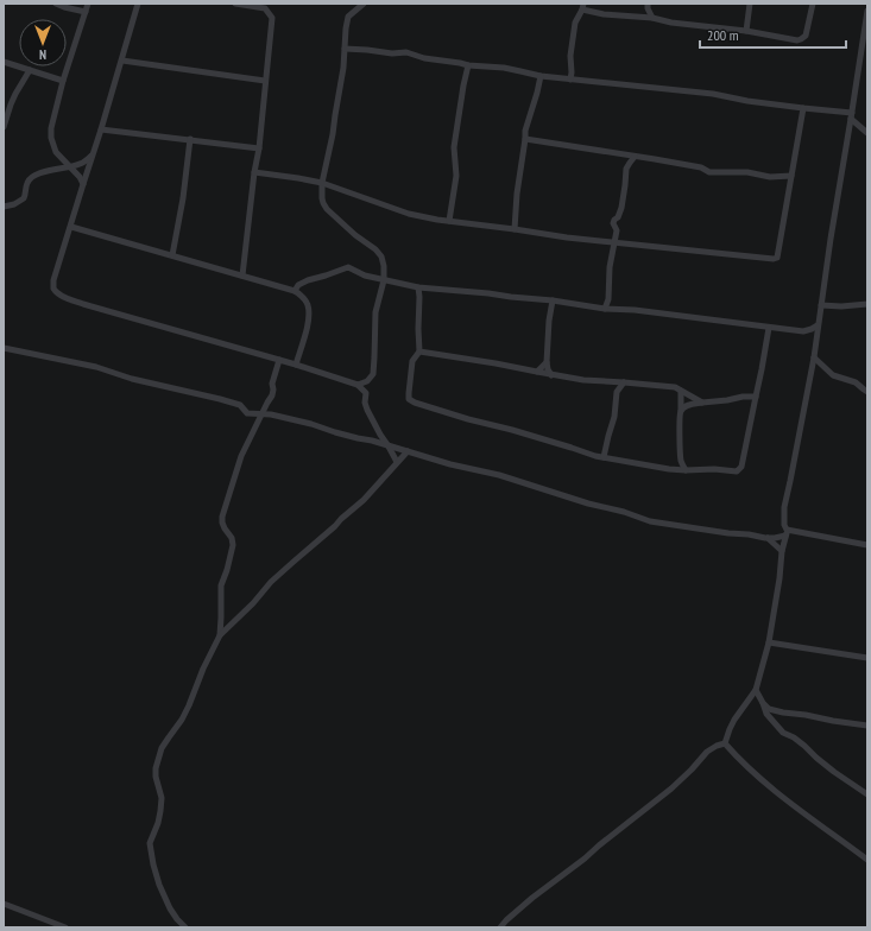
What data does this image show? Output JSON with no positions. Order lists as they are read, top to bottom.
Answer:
{
  "scale_bar": "200 m",
  "north": "bottom"
}
